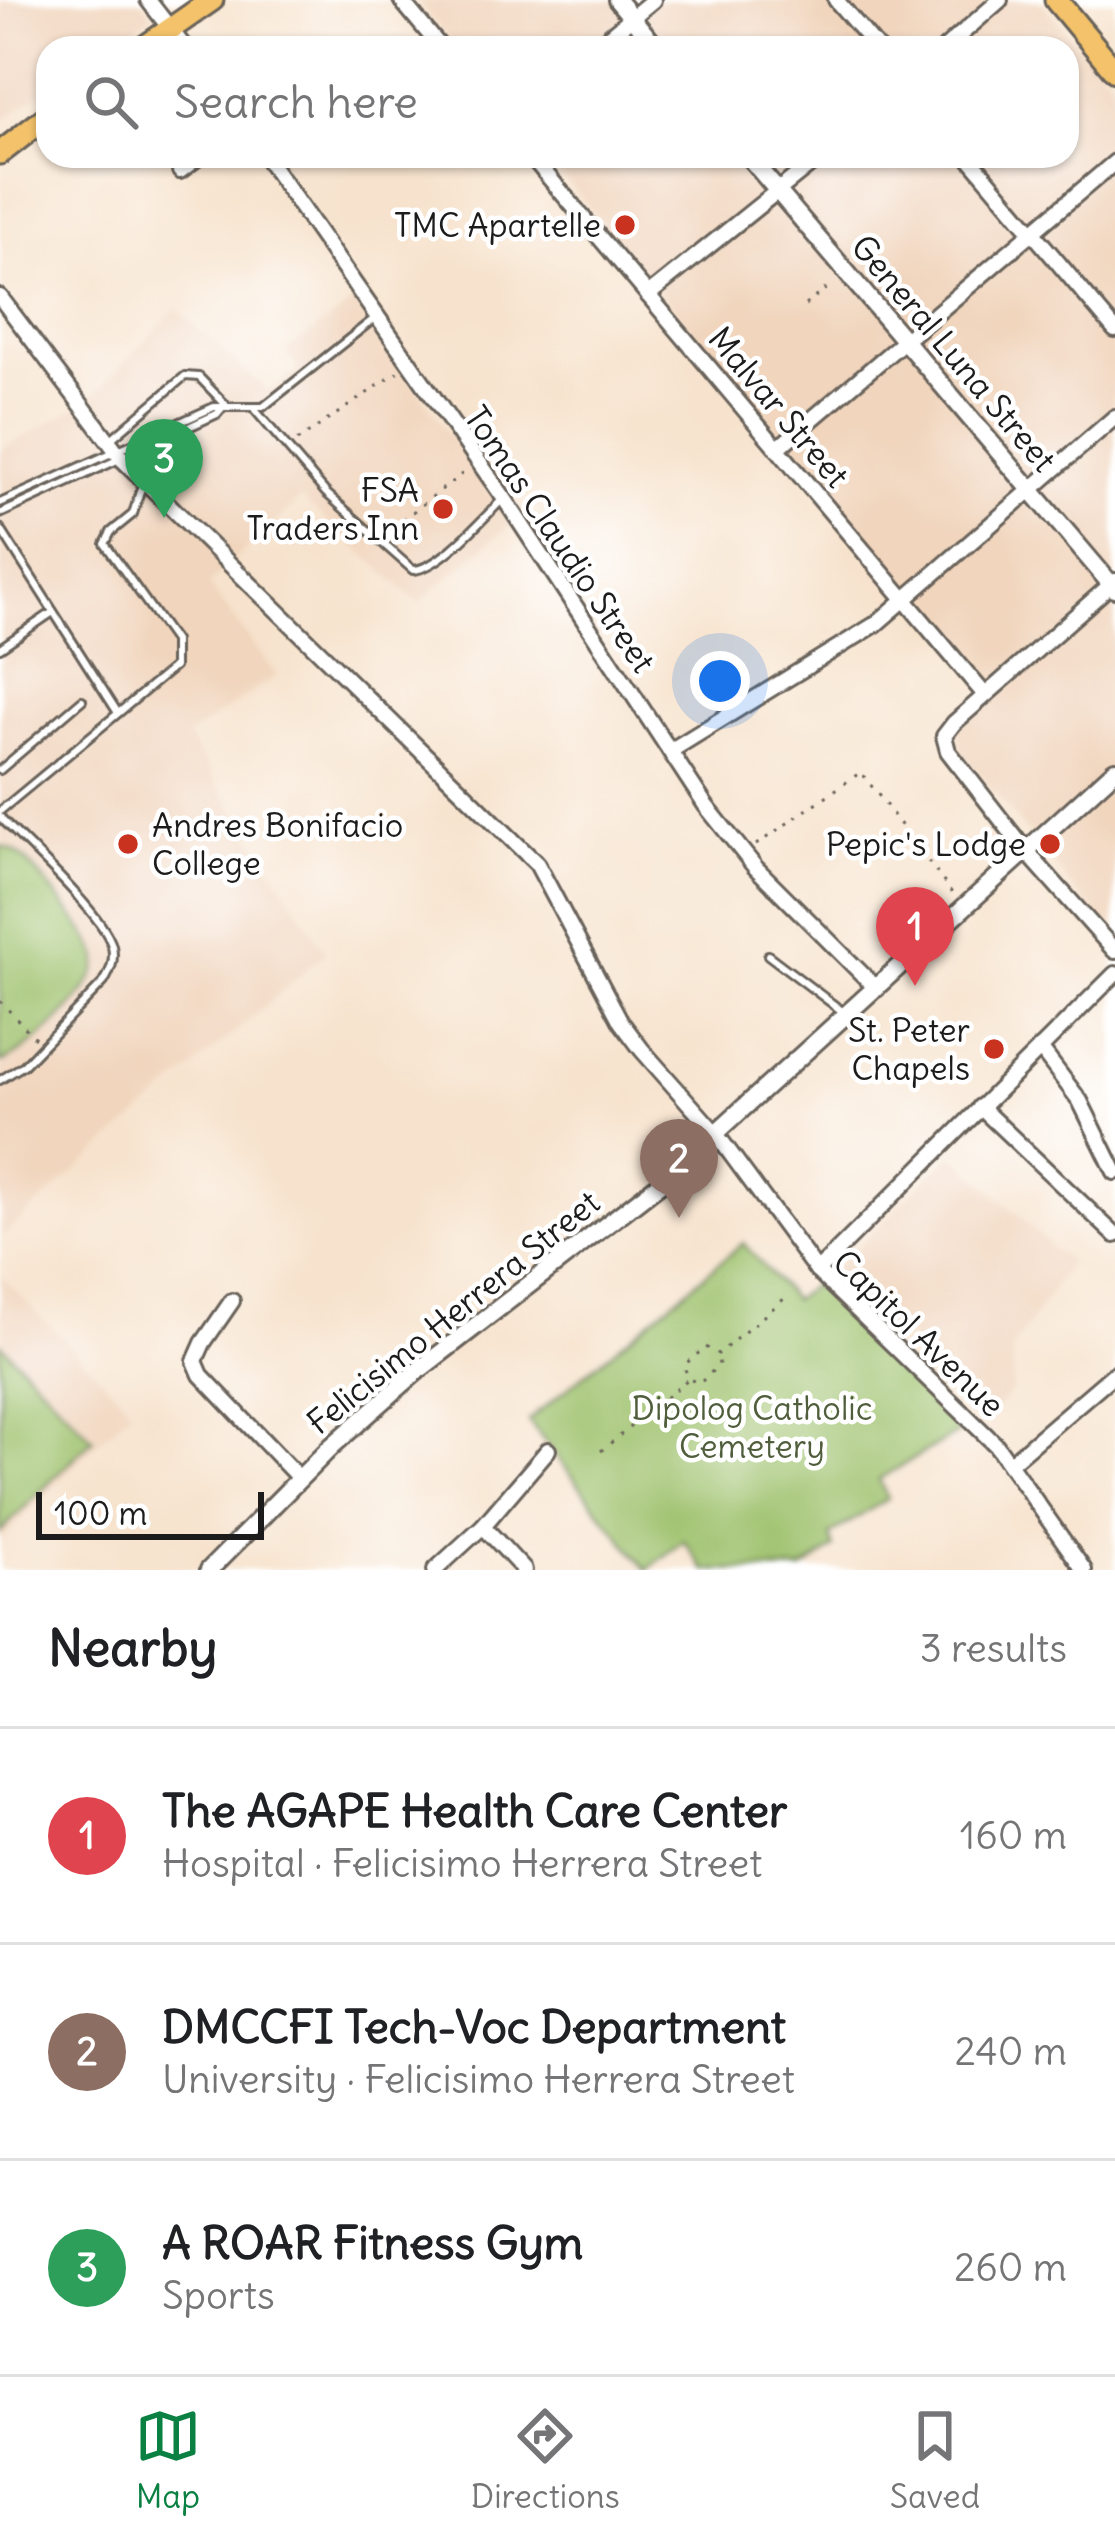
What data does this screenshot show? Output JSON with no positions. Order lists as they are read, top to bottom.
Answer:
{
  "streets": {
    "street": [
      "General Luna Street",
      "Malvar Street",
      "Tomas Claudio Street",
      "Felicisimo Herrera Street",
      "Capitol Avenue"
    ]
  },
  "crossings": [
    ["Tomas Claudio Street", "Felicisimo Herrera Street"],
    ["Felicisimo Herrera Street", "Capitol Avenue"]
  ],
  "parks": ["Dipolog Catholic Cemetery"],
  "places": [
    "TMC Apartelle",
    "FSA Traders Inn",
    "Andres Bonifacio College",
    "Pepic's Lodge",
    "St. Peter Chapels"
  ],
  "scale_bar": "100 m",
  "page": {
    "search": "Search here",
    "pins": ["3", "1", "2"],
    "scale": "100 m",
    "heading": ["Nearby", "3 results"],
    "list": [
      {
        "mark": "1",
        "name": "The AGAPE Health Care Center",
        "note": "Hospital · Felicisimo Herrera Street",
        "value": "160 m"
      },
      {
        "mark": "2",
        "name": "DMCCFI Tech-Voc Department",
        "note": "University · Felicisimo Herrera Street",
        "value": "240 m"
      },
      {
        "mark": "3",
        "name": "A ROAR Fitness Gym",
        "note": "Sports",
        "value": "260 m"
      }
    ],
    "nav": ["Map", "Directions", "Saved"]
  }
}
